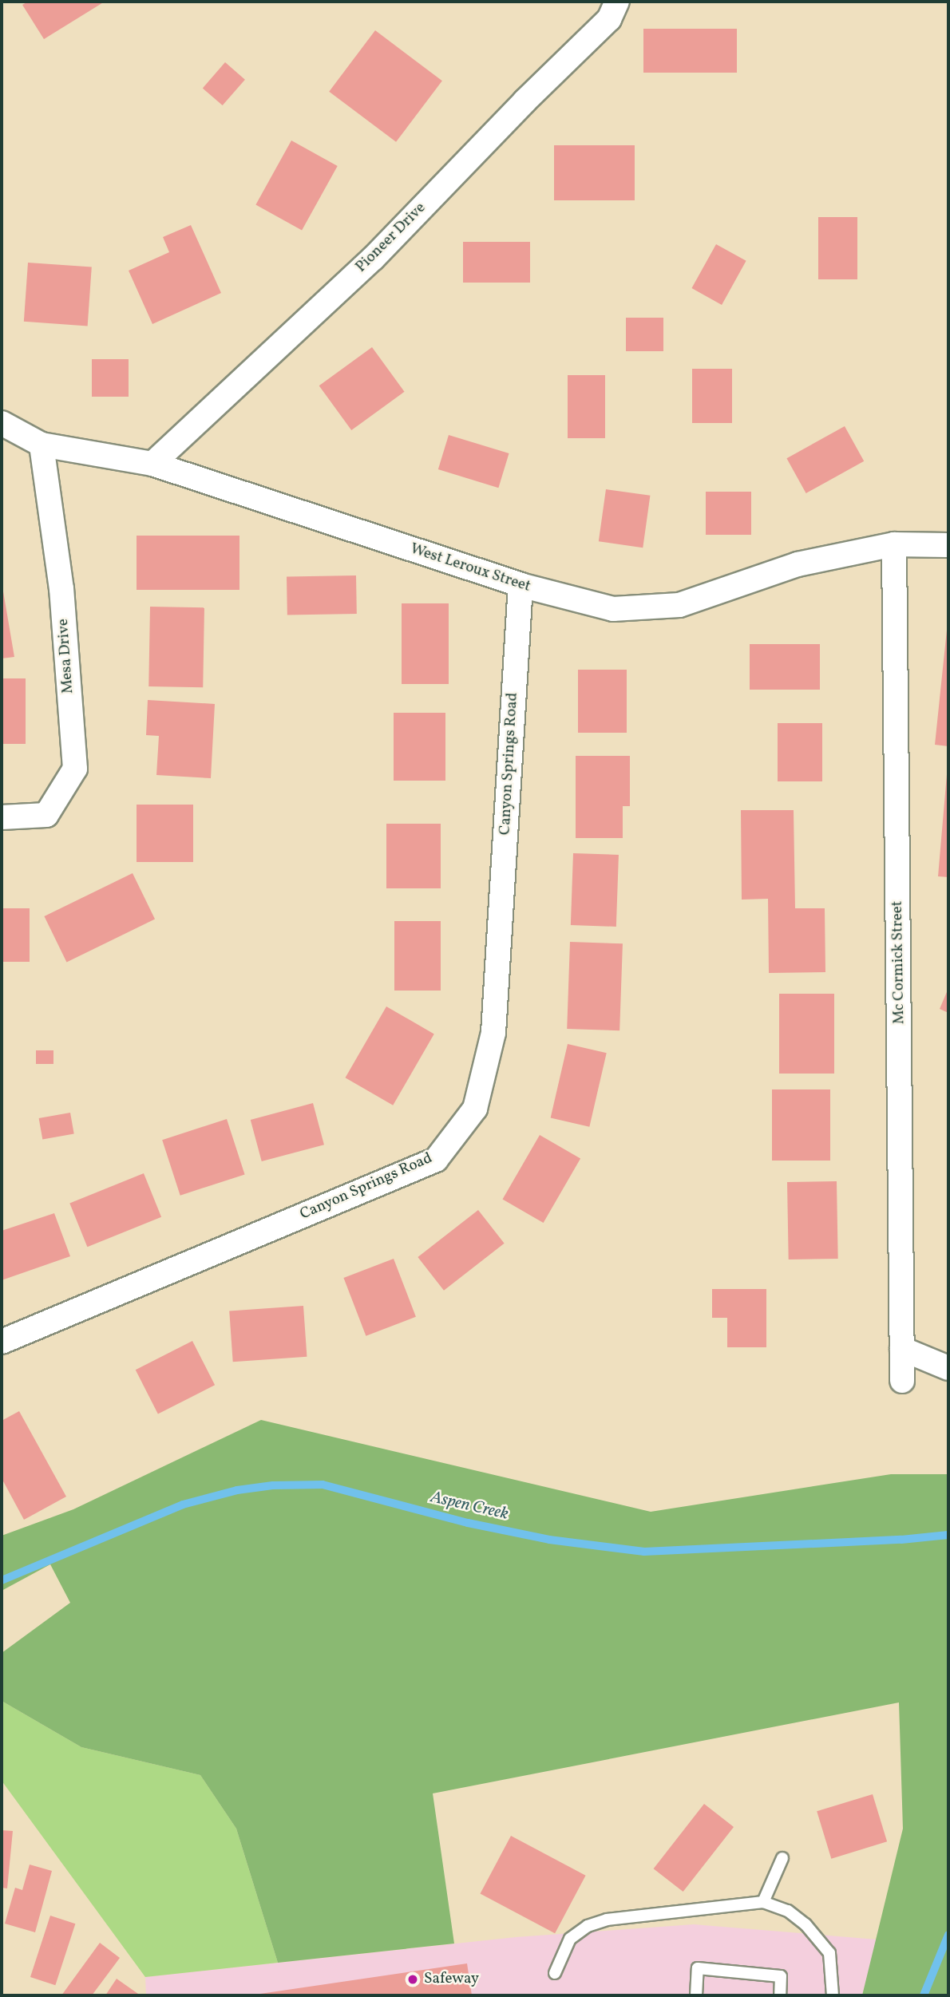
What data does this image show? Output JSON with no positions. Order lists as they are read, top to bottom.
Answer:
{
  "streets": {
    "street": [
      "Pioneer Drive",
      "West Leroux Street",
      "Mesa Drive",
      "Canyon Springs Road",
      "Mc Cormick Street"
    ]
  },
  "crossings": [
    ["Pioneer Drive", "West Leroux Street"],
    ["West Leroux Street", "Mesa Drive"],
    ["West Leroux Street", "Canyon Springs Road"],
    ["West Leroux Street", "Mc Cormick Street"]
  ],
  "water": ["Aspen Creek"],
  "places": ["Safeway"]
}
